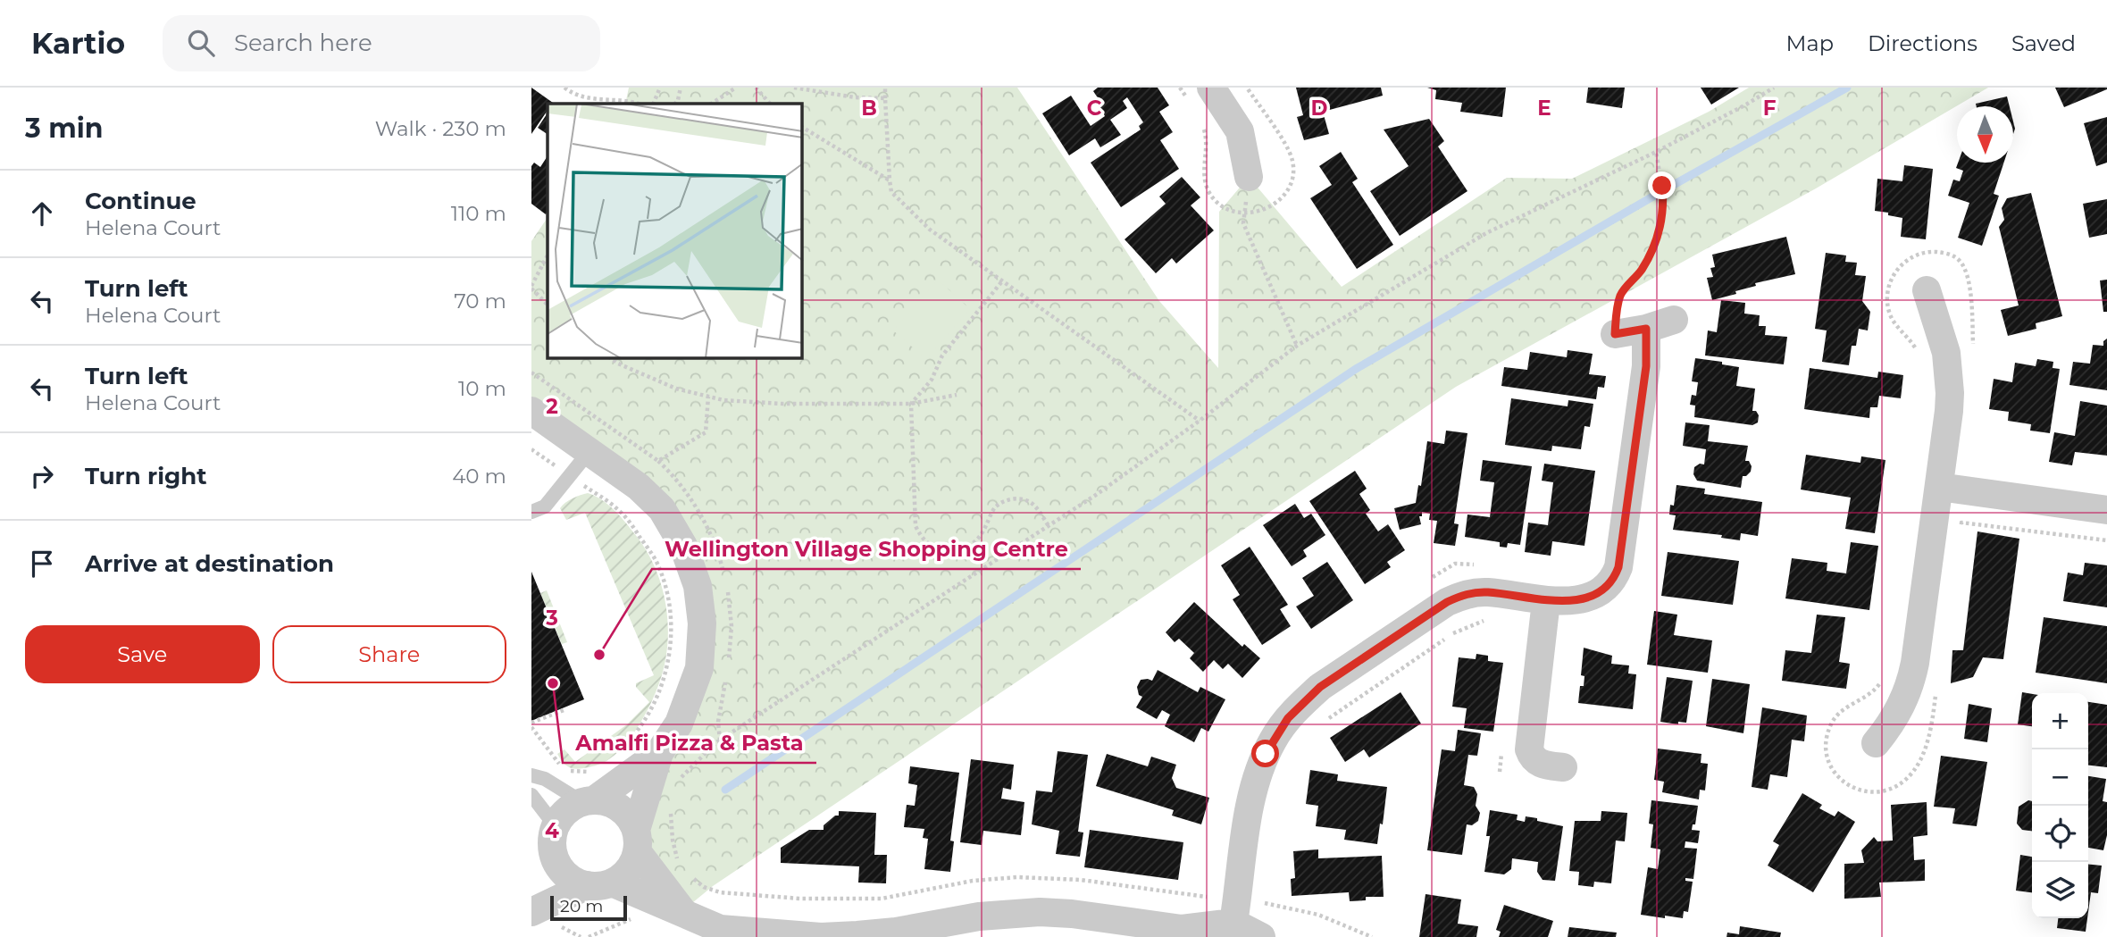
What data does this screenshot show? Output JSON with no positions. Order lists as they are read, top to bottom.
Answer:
{
  "places": ["Wellington Village Shopping Centre", "Amalfi Pizza & Pasta"],
  "scale_bar": "20 m",
  "north": "bottom",
  "page": {
    "header": "Kartio",
    "search": "Search here",
    "nav": ["Map", "Directions", "Saved"],
    "heading": ["3 min", "Walk · 230 m"],
    "list": [
      ["Continue", "Helena Court", "110 m"],
      ["Turn left", "Helena Court", "70 m"],
      ["Turn left", "Helena Court", "10 m"],
      ["Turn right", "40 m"],
      "Arrive at destination"
    ],
    "buttons": ["Save", "Share"],
    "map_buttons": ["+", "−"],
    "scale": "20 m"
  },
  "grid": {
    "columns": [
      "B",
      "C",
      "D",
      "E",
      "F"
    ],
    "rows": ["2", "3", "4"]
  }
}
